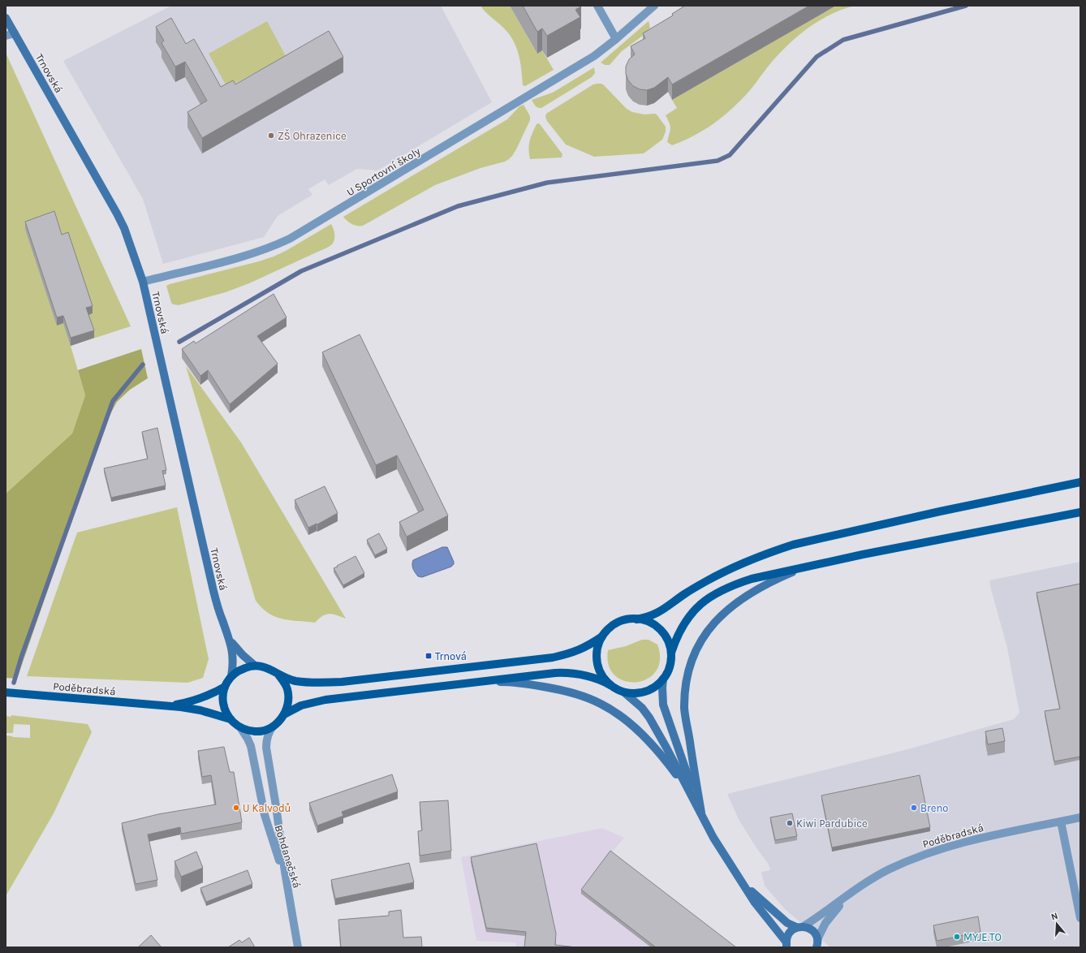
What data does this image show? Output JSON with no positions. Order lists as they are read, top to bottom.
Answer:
{
  "streets": {
    "main road": ["Poděbradská"],
    "street": ["Trnovská", "U Sportovní školy", "Bohdanečská"]
  },
  "crossings": [
    ["Trnovská", "U Sportovní školy"],
    ["Trnovská", "Poděbradská"],
    ["Trnovská", "Bohdanečská"],
    ["Poděbradská", "Bohdanečská"]
  ],
  "places": {
    "other": [
      "ZŠ Ohrazenice",
      "U Kalvodů",
      "Breno",
      "Kiwi Pardubice",
      "MYJE.TO"
    ],
    "transit": ["Trnová"]
  },
  "north": "top"
}
